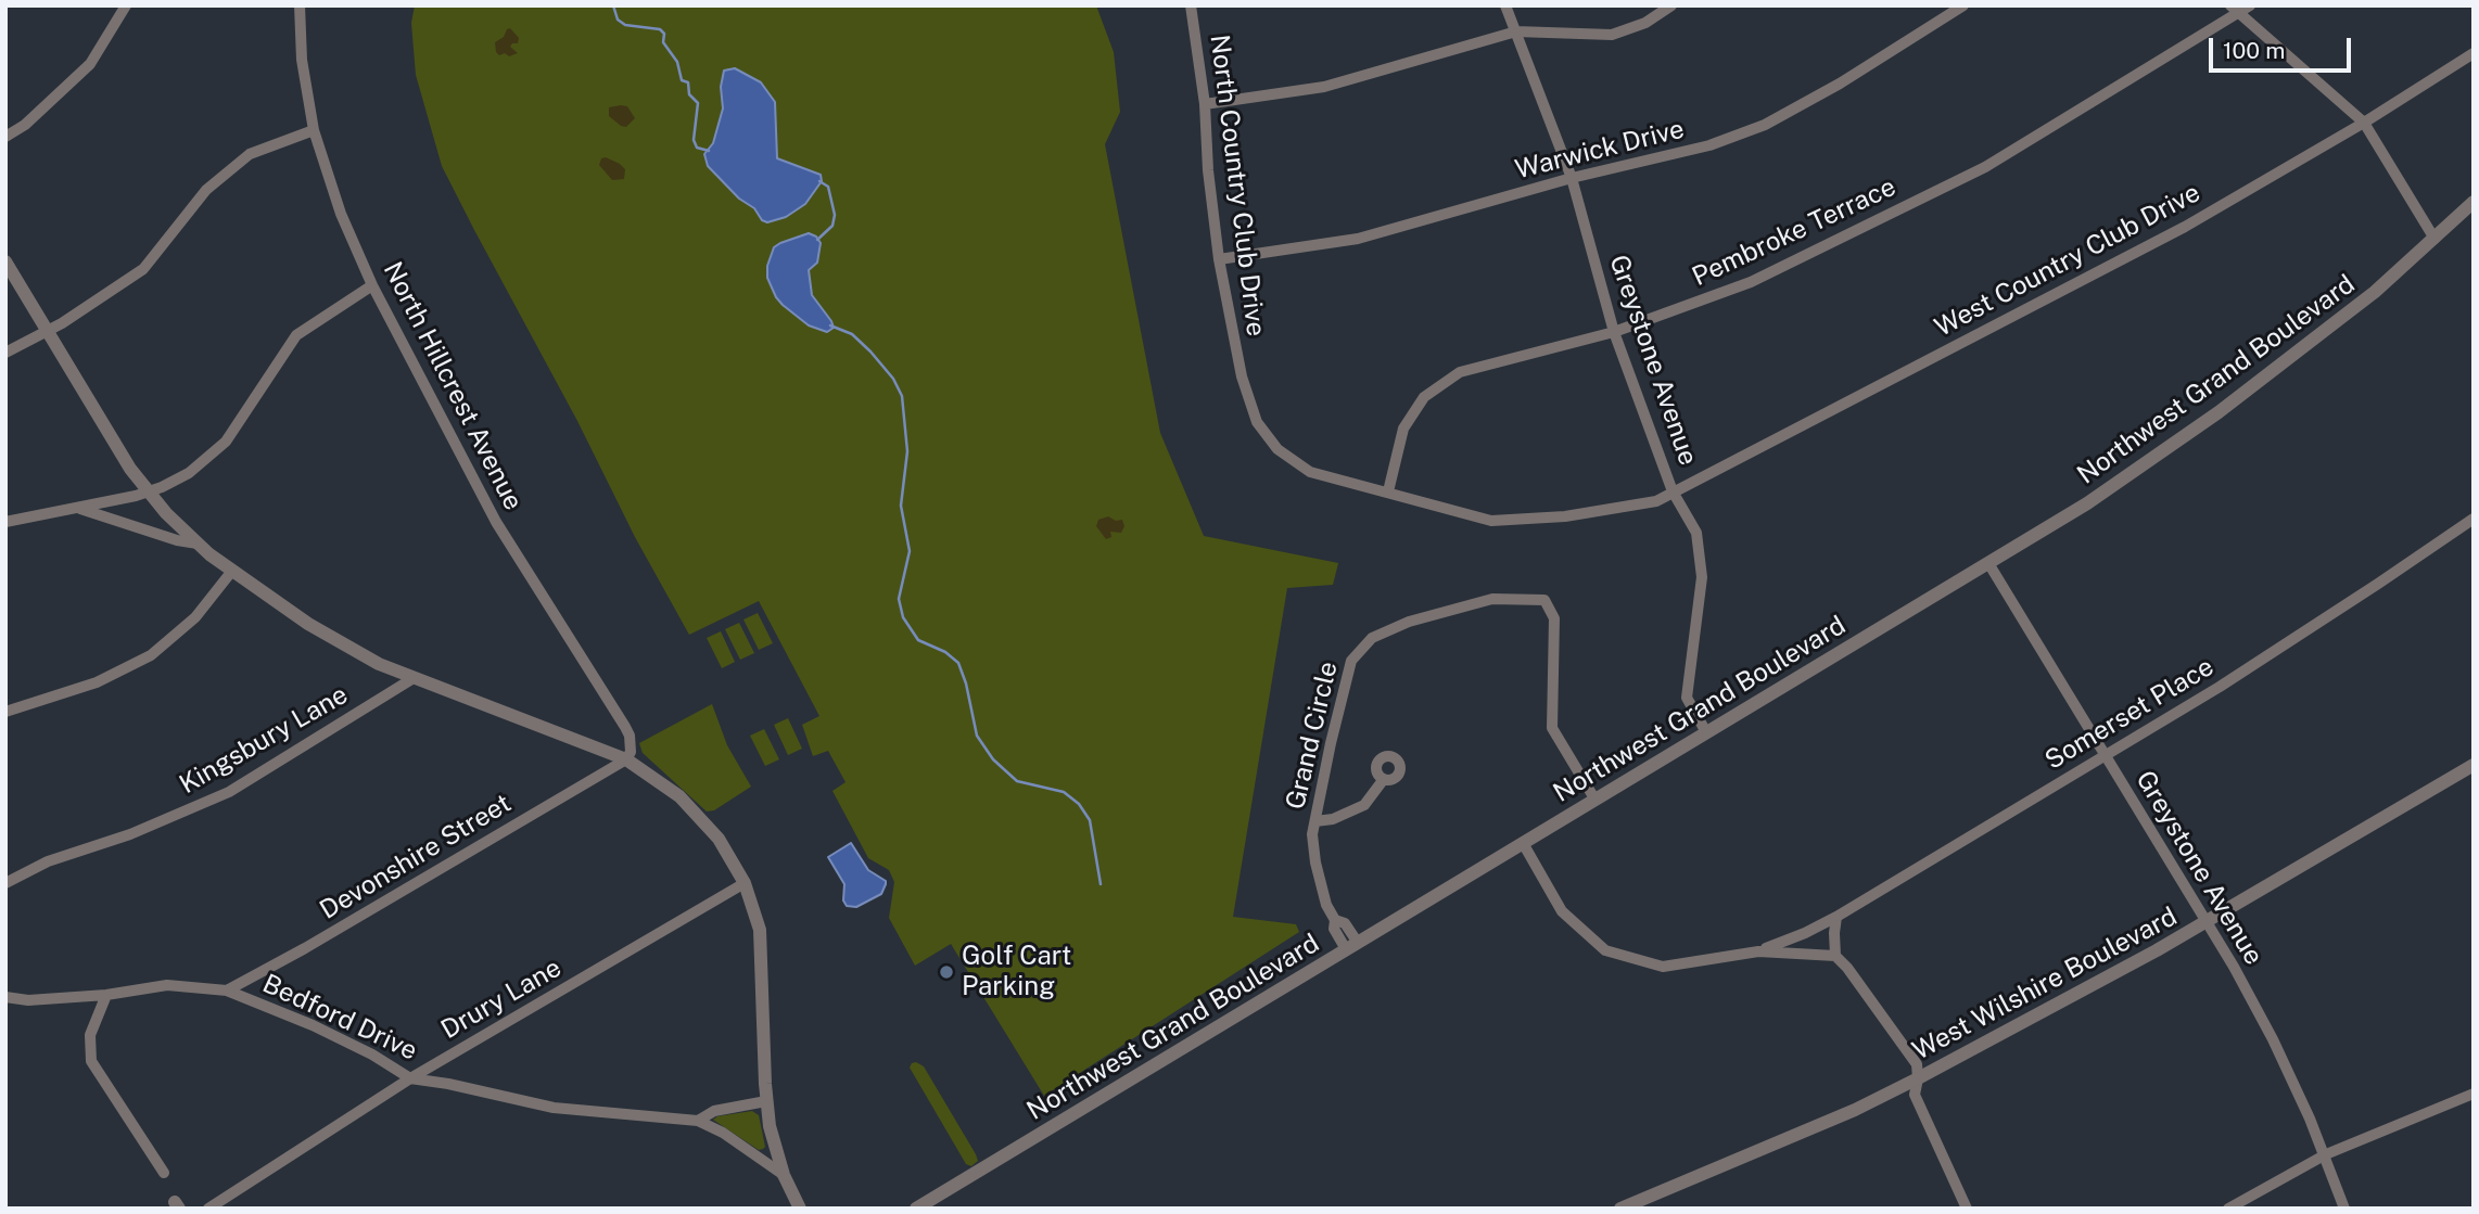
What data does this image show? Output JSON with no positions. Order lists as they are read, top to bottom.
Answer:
{
  "streets": {
    "street": [
      "Warwick Drive",
      "North Country Club Drive",
      "Pembroke Terrace",
      "West Country Club Drive",
      "Greystone Avenue",
      "Northwest Grand Boulevard",
      "North Hillcrest Avenue",
      "Somerset Place",
      "Grand Circle",
      "Kingsbury Lane",
      "Devonshire Street",
      "West Wilshire Boulevard",
      "Drury Lane",
      "Bedford Drive"
    ]
  },
  "crossings": [
    ["Warwick Drive", "North Country Club Drive"],
    ["Warwick Drive", "Greystone Avenue"],
    ["North Country Club Drive", "Pembroke Terrace"],
    ["North Country Club Drive", "West Country Club Drive"],
    ["North Country Club Drive", "Greystone Avenue"],
    ["Pembroke Terrace", "Greystone Avenue"],
    ["West Country Club Drive", "Greystone Avenue"],
    ["Greystone Avenue", "Northwest Grand Boulevard"],
    ["Greystone Avenue", "Somerset Place"],
    ["Greystone Avenue", "West Wilshire Boulevard"],
    ["Northwest Grand Boulevard", "Grand Circle"],
    ["North Hillcrest Avenue", "Devonshire Street"],
    ["Devonshire Street", "Bedford Drive"],
    ["Drury Lane", "Bedford Drive"]
  ],
  "places": ["Golf Cart Parking"],
  "scale_bar": "100 m"
}
